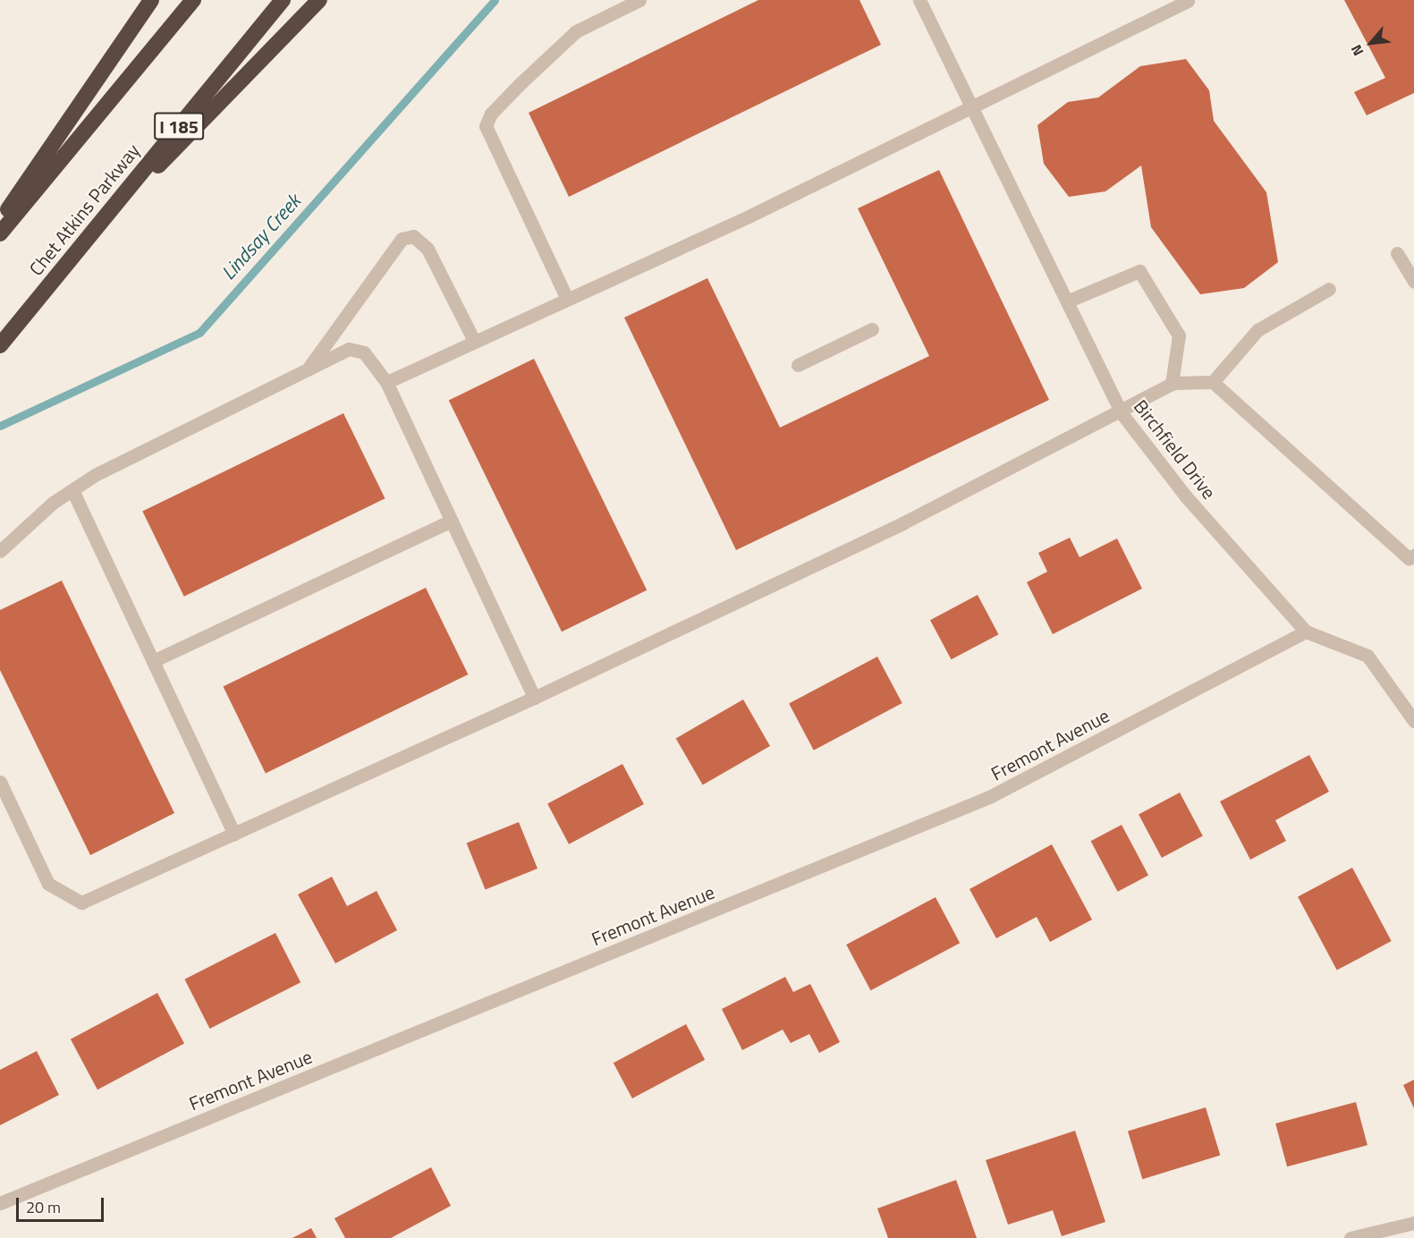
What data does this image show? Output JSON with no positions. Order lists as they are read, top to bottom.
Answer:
{
  "streets": {
    "highway": ["I 185", "Chet Atkins Parkway"],
    "street": ["Birchfield Drive", "Fremont Avenue"]
  },
  "crossings": [
    ["Birchfield Drive", "Fremont Avenue"]
  ],
  "water": ["Lindsay Creek"],
  "scale_bar": "20 m",
  "north": "bottom left"
}
